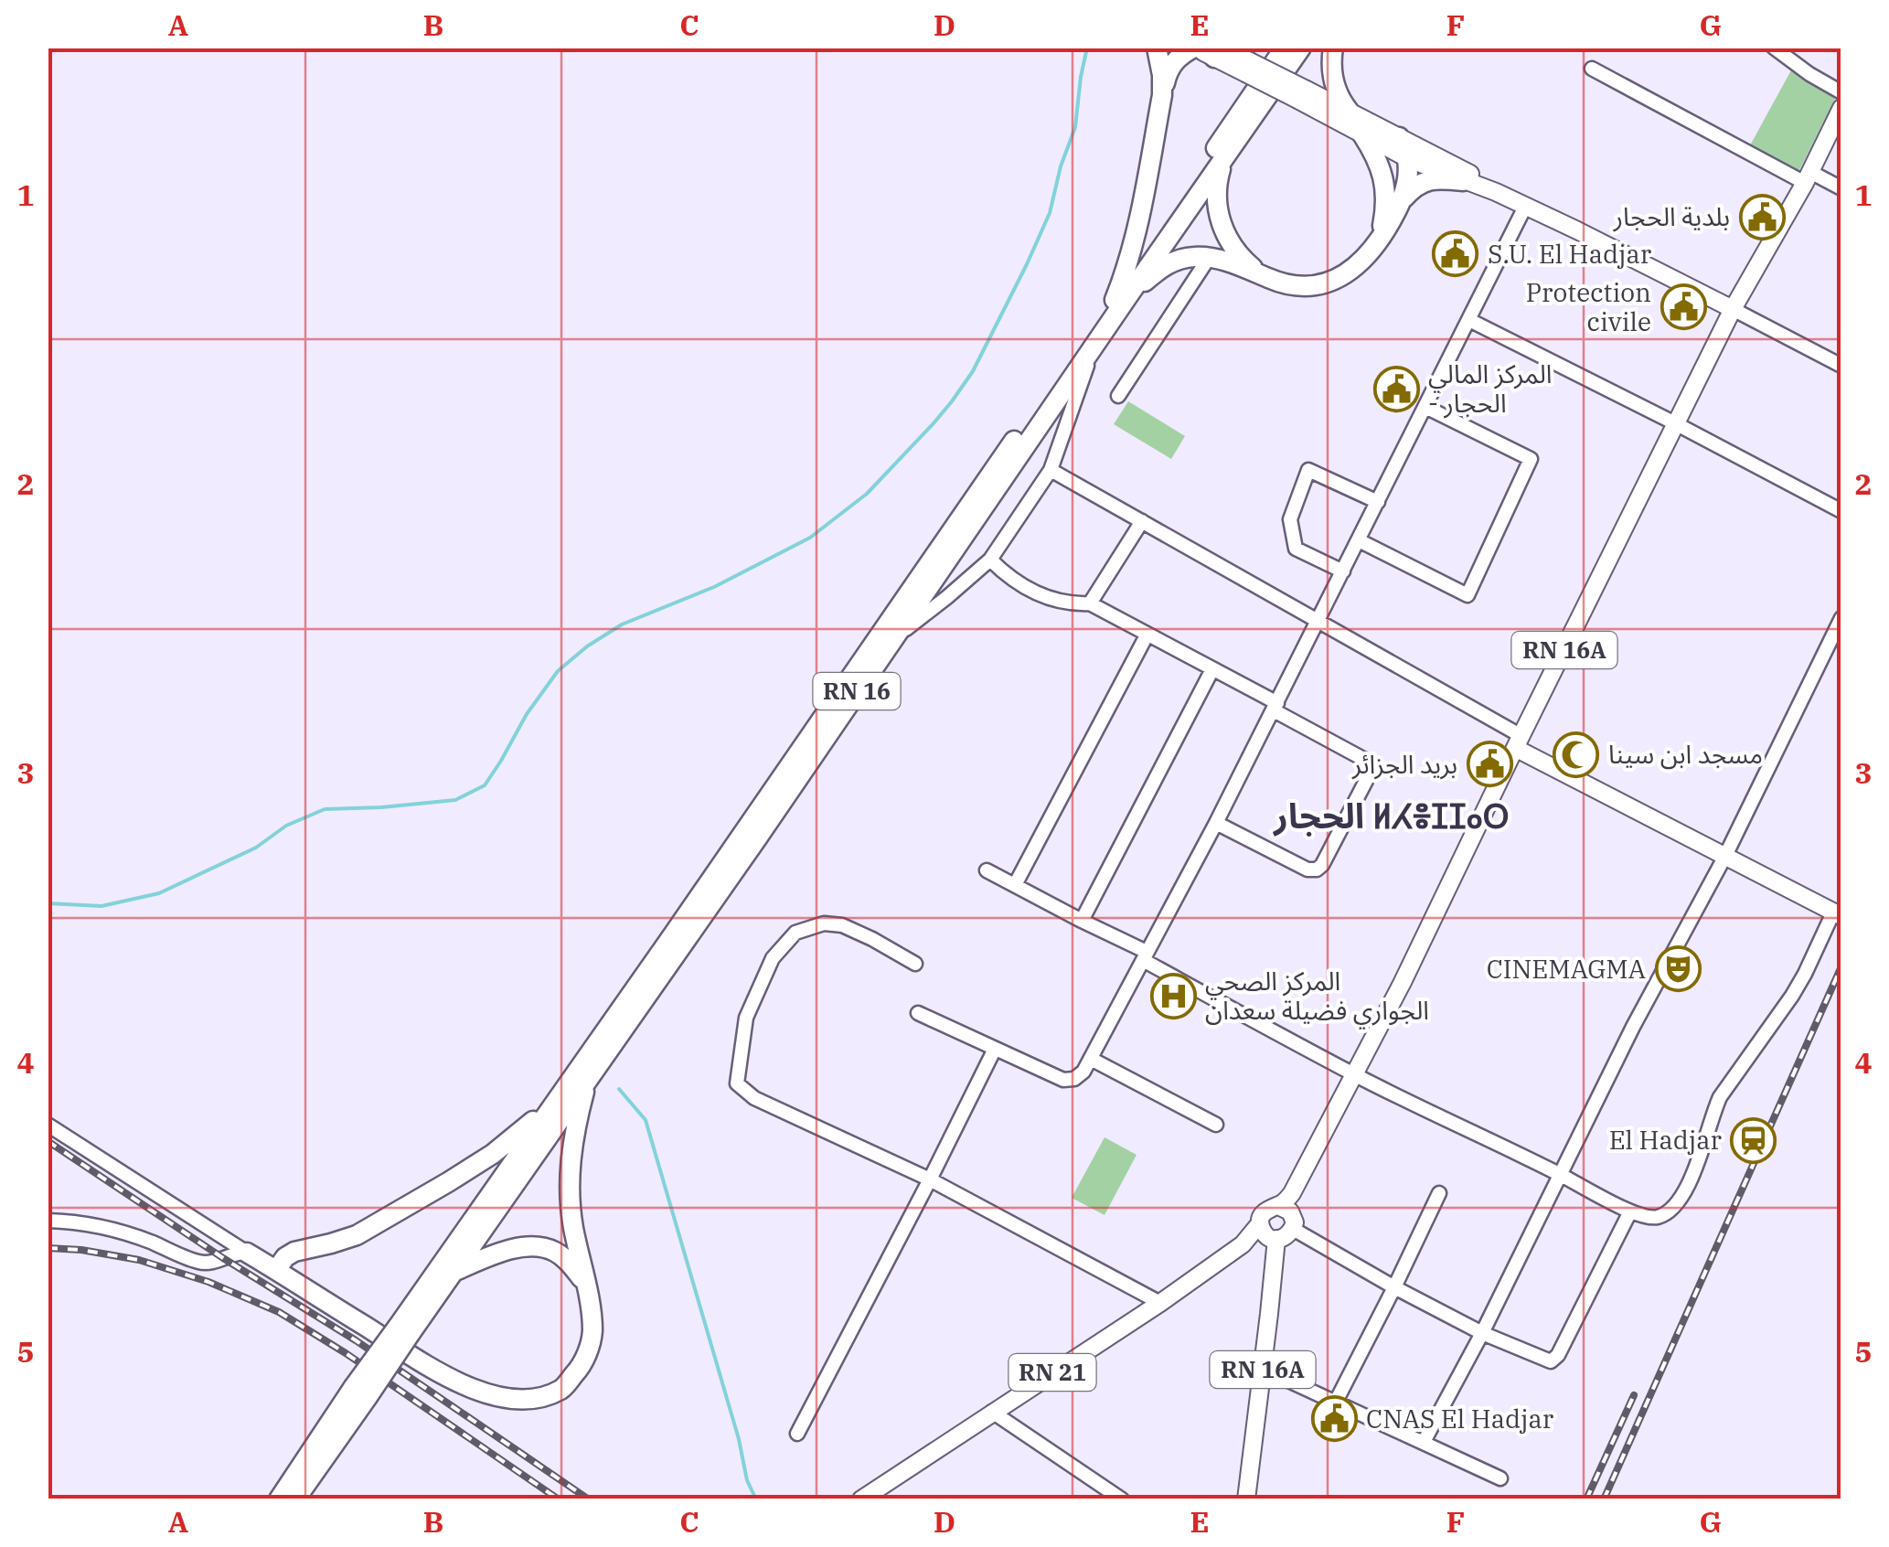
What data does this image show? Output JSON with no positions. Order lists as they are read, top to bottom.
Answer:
{
  "streets": {
    "highway": ["RN 16"],
    "main road": ["RN 16A", "RN 21"]
  },
  "crossings": [
    ["RN 16A", "RN 21"]
  ],
  "districts": ["الحجار ⵍⵃⴻⵊⵊⴰⵔ"],
  "places": {
    "public building": [
      "بلدية الحجار",
      "S.U. El Hadjar",
      "Protection civile",
      "المركز المالي - الحجار",
      "بريد الجزائر",
      "CNAS El Hadjar"
    ],
    "mosque": ["مسجد ابن سينا"],
    "theatre": ["CINEMAGMA"],
    "hospital": ["المركز الصحي الجواري فضيلة سعدان"],
    "station": ["El Hadjar"]
  },
  "grid": {
    "columns": [
      "A",
      "B",
      "C",
      "D",
      "E",
      "F",
      "G"
    ],
    "rows": [
      "1",
      "2",
      "3",
      "4",
      "5"
    ]
  }
}
